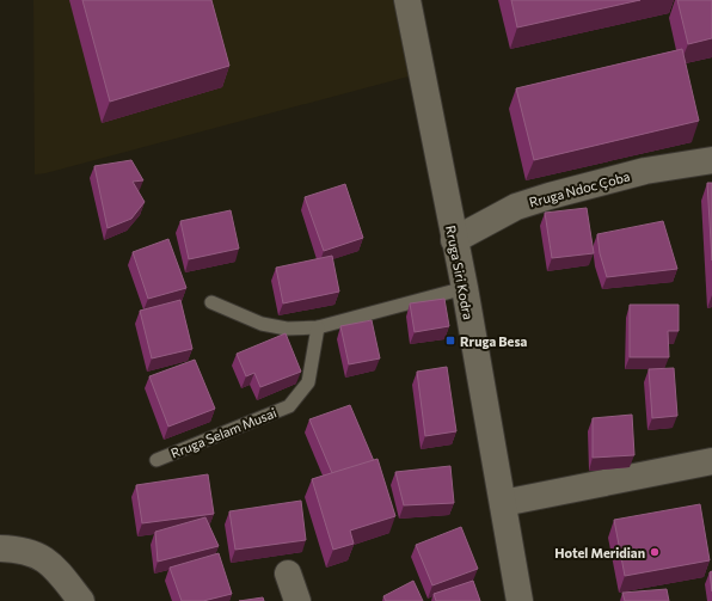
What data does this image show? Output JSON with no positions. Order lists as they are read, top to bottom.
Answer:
{
  "streets": {
    "street": ["Rruga Ndoc Çoba", "Rruga Siri Kodra"],
    "lane": ["Rruga Selam Musai"]
  },
  "crossings": [
    ["Rruga Ndoc Çoba", "Rruga Siri Kodra"]
  ],
  "places": {
    "transit": ["Rruga Besa"],
    "other": ["Hotel Meridian"]
  }
}
